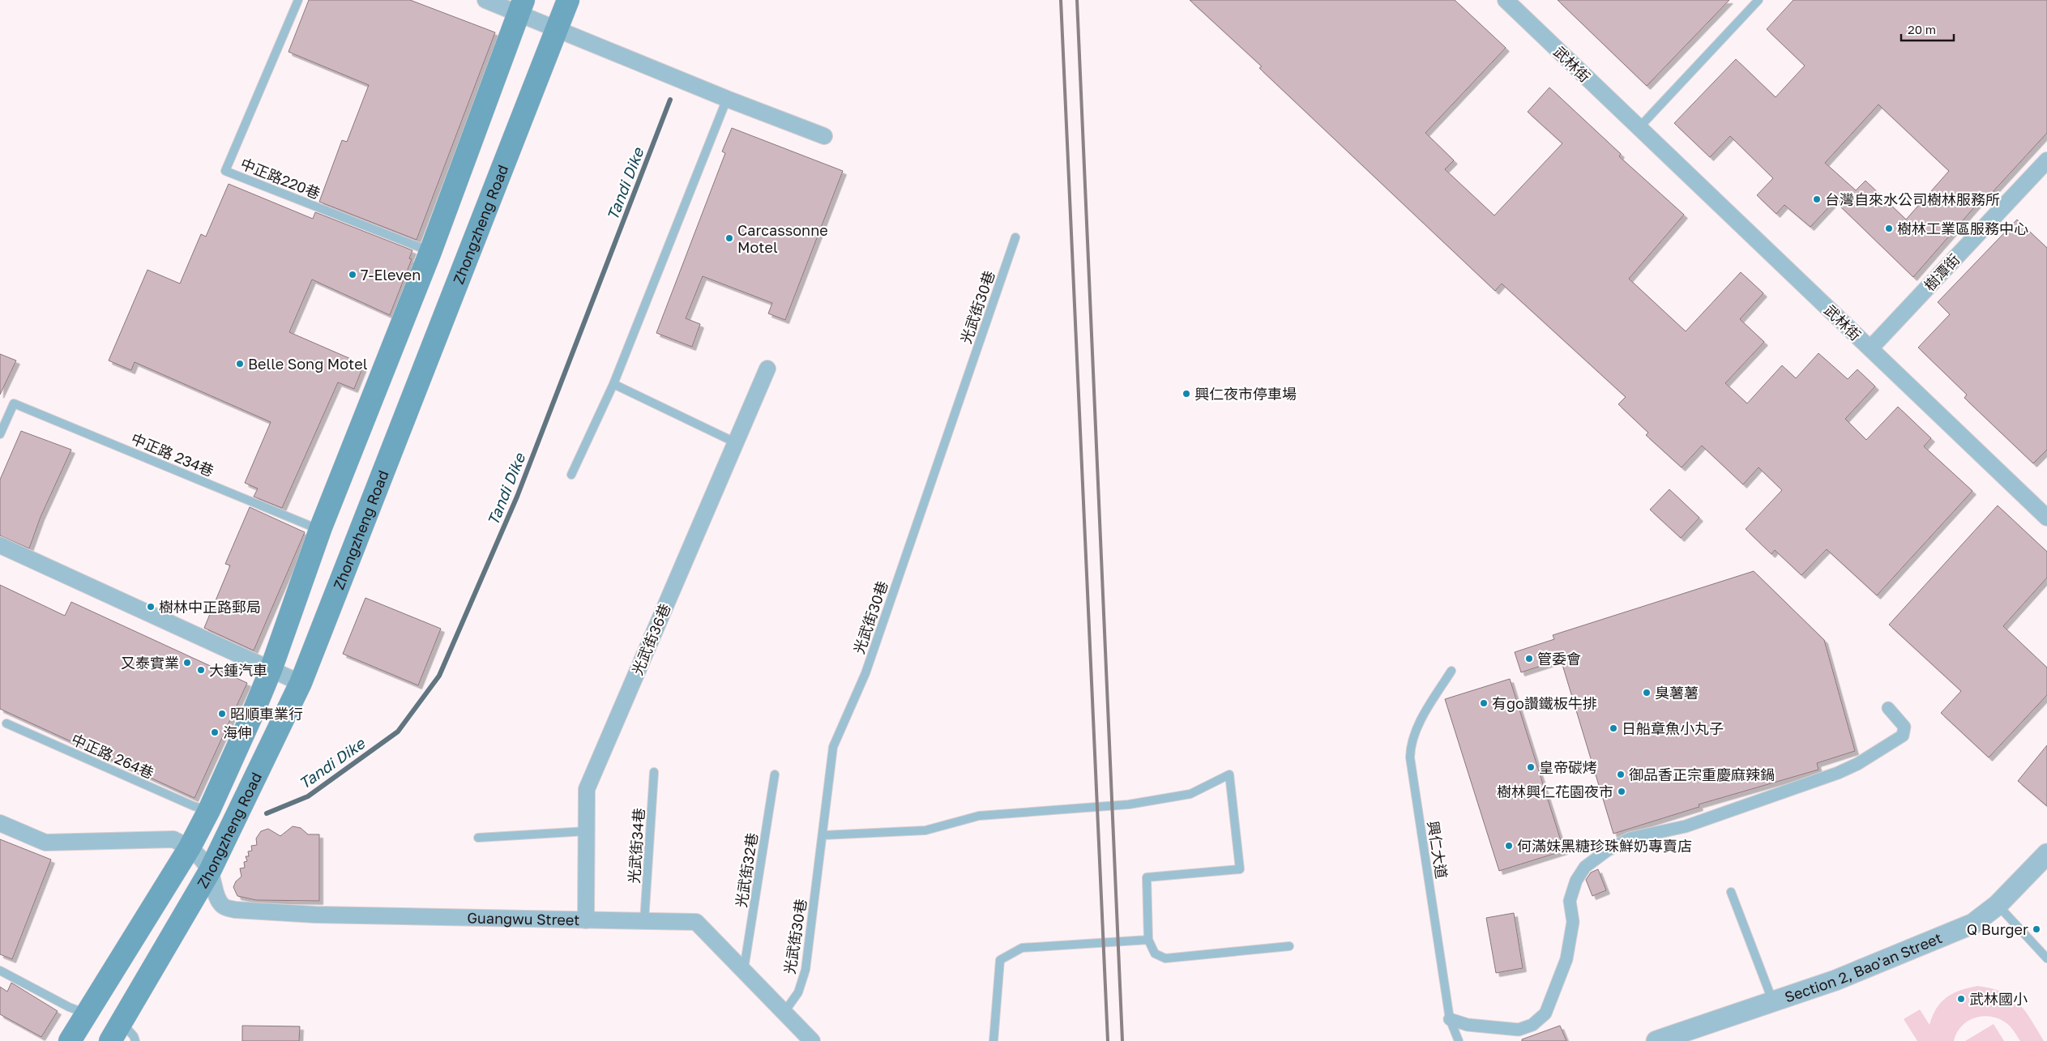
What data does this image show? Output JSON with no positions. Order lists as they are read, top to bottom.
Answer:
{
  "streets": {
    "main road": ["Zhongzheng Road"],
    "street": [
      "武林街",
      "樹潭街",
      "光武街36巷",
      "Guangwu Street",
      "Section 2, Bao'an Street"
    ],
    "lane": [
      "中正路220巷",
      "光武街30巷",
      "中正路 234巷",
      "中正路 264巷",
      "光武街34巷",
      "興仁大道",
      "光武街32巷"
    ]
  },
  "crossings": [
    ["武林街", "樹潭街"],
    ["中正路220巷", "Zhongzheng Road"],
    ["Zhongzheng Road", "中正路 234巷"],
    ["Zhongzheng Road", "中正路 264巷"],
    ["Zhongzheng Road", "Guangwu Street"],
    ["光武街30巷", "Guangwu Street"],
    ["光武街36巷", "Guangwu Street"],
    ["光武街34巷", "Guangwu Street"],
    ["光武街32巷", "Guangwu Street"]
  ],
  "water": ["Tandi Dike"],
  "places": [
    "台灣自來水公司樹林服務所",
    "樹林工業區服務中心",
    "Carcassonne Motel",
    "7-Eleven",
    "Belle Song Motel",
    "興仁夜市停車場",
    "樹林中正路郵局",
    "管委會",
    "又泰實業",
    "大鍾汽車",
    "臭薯薯",
    "有go讚鐵板牛排",
    "昭順車業行",
    "日船章魚小丸子",
    "海伸",
    "皇帝碳烤",
    "御品香正宗重慶麻辣鍋",
    "樹林興仁花園夜市",
    "何滿妹黑糖珍珠鮮奶專賣店",
    "Q Burger",
    "武林國小"
  ],
  "scale_bar": "20 m"
}
